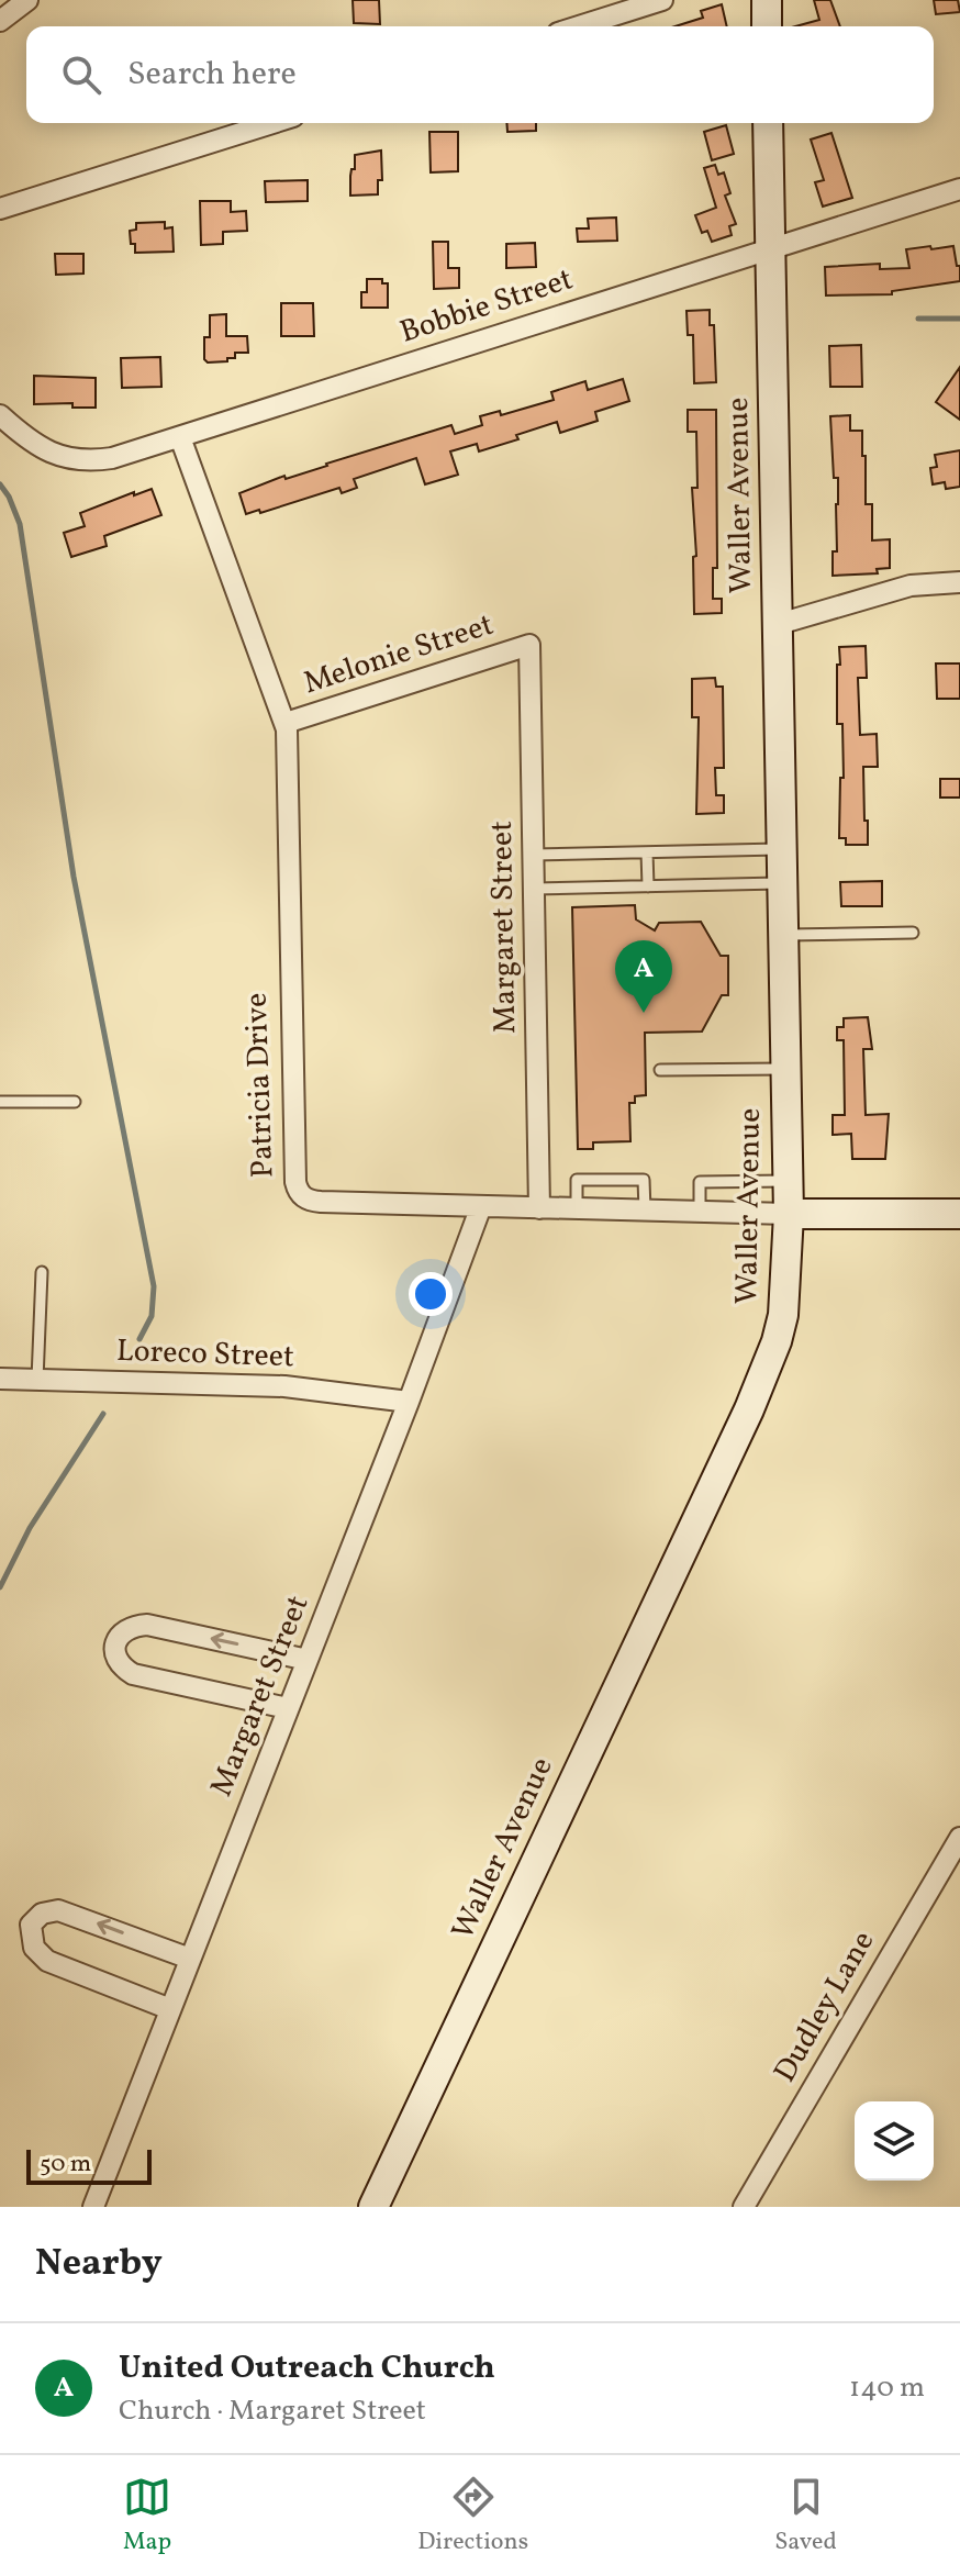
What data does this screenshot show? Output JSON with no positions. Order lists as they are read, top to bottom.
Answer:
{
  "streets": {
    "street": [
      "Bobbie Street",
      "Waller Avenue",
      "Melonie Street",
      "Margaret Street",
      "Patricia Drive",
      "Loreco Street",
      "Dudley Lane"
    ]
  },
  "crossings": [
    ["Bobbie Street", "Waller Avenue"],
    ["Bobbie Street", "Patricia Drive"],
    ["Waller Avenue", "Patricia Drive"],
    ["Melonie Street", "Margaret Street"],
    ["Melonie Street", "Patricia Drive"],
    ["Margaret Street", "Patricia Drive"],
    ["Margaret Street", "Loreco Street"]
  ],
  "scale_bar": "50 m",
  "page": {
    "search": "Search here",
    "pins": "A",
    "scale": "50 m",
    "heading": "Nearby",
    "list": [
      {
        "mark": "A",
        "name": "United Outreach Church",
        "note": "Church · Margaret Street",
        "value": "140 m"
      }
    ],
    "nav": ["Map", "Directions", "Saved"]
  }
}
